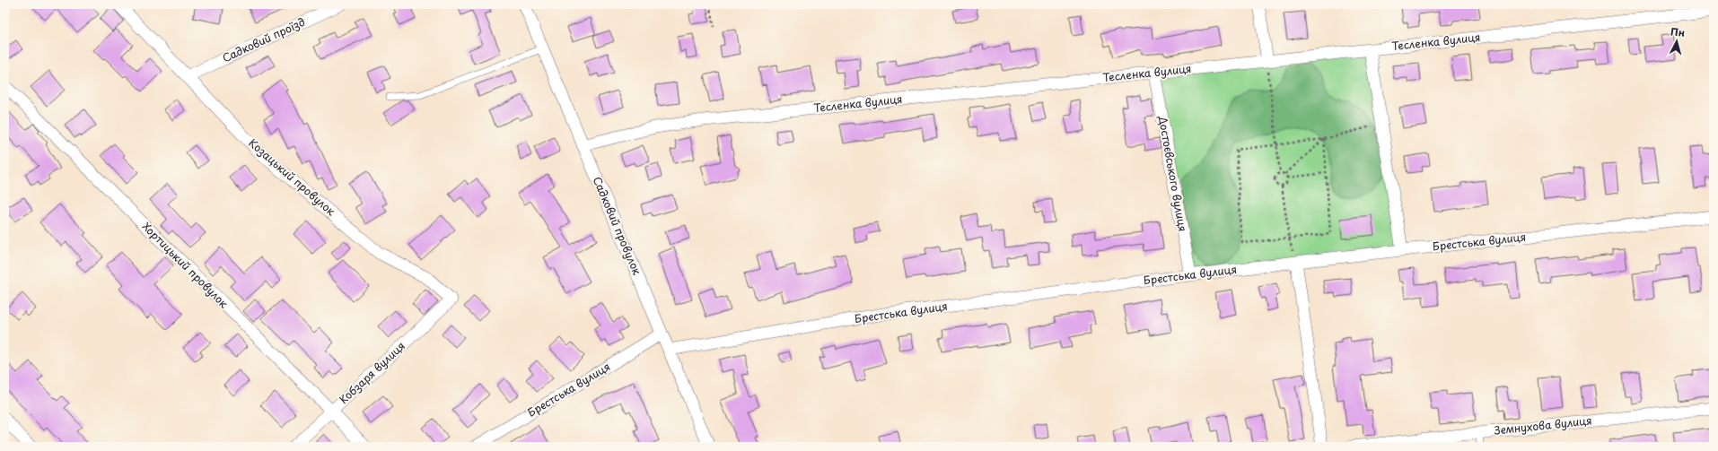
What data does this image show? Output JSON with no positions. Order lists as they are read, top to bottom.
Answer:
{
  "streets": {
    "street": [
      "Садковий проїзд",
      "Тесленка вулиця",
      "Достоєвського вулиця",
      "Козацький провулок",
      "Садковий провулок",
      "Брестська вулиця",
      "Хортицький провулок",
      "Кобзаря вулиця",
      "Земнухова вулиця"
    ]
  },
  "crossings": [
    ["Садковий проїзд", "Козацький провулок"],
    ["Тесленка вулиця", "Достоєвського вулиця"],
    ["Тесленка вулиця", "Садковий провулок"],
    ["Достоєвського вулиця", "Брестська вулиця"],
    ["Козацький провулок", "Кобзаря вулиця"],
    ["Садковий провулок", "Брестська вулиця"],
    ["Хортицький провулок", "Кобзаря вулиця"]
  ],
  "north": "top"
}
